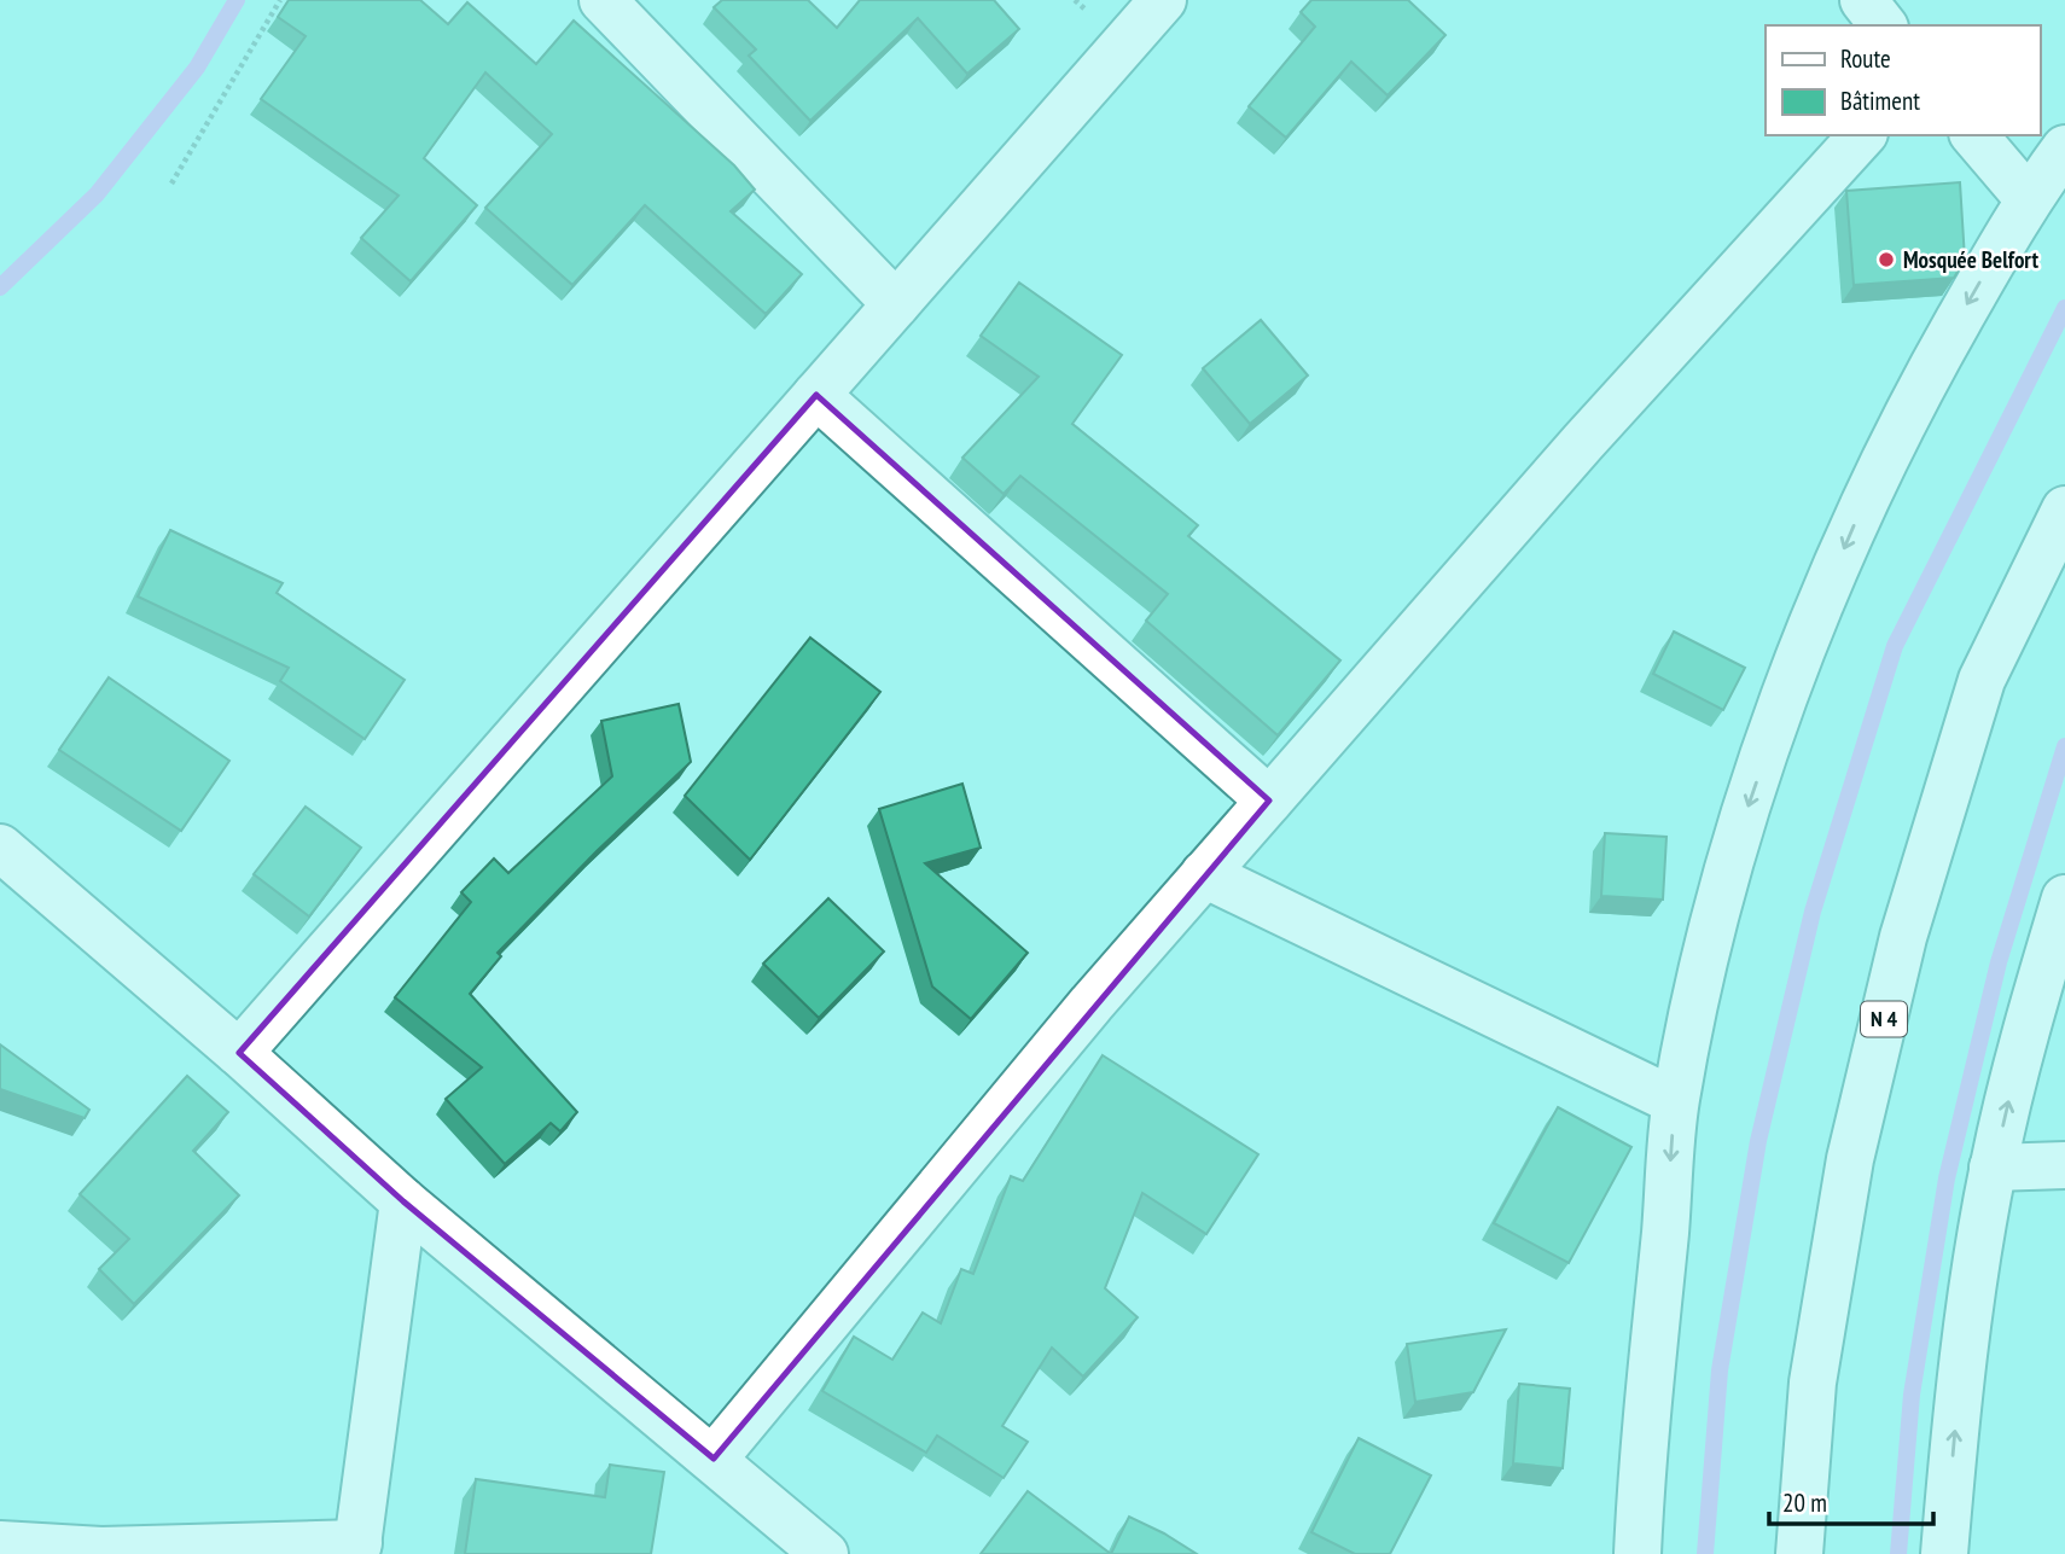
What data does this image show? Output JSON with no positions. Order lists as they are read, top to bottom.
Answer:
{
  "streets": {
    "main road": ["N 4"]
  },
  "places": ["Mosquée Belfort"],
  "legend": ["Route", "Bâtiment"],
  "scale_bar": "20 m"
}
